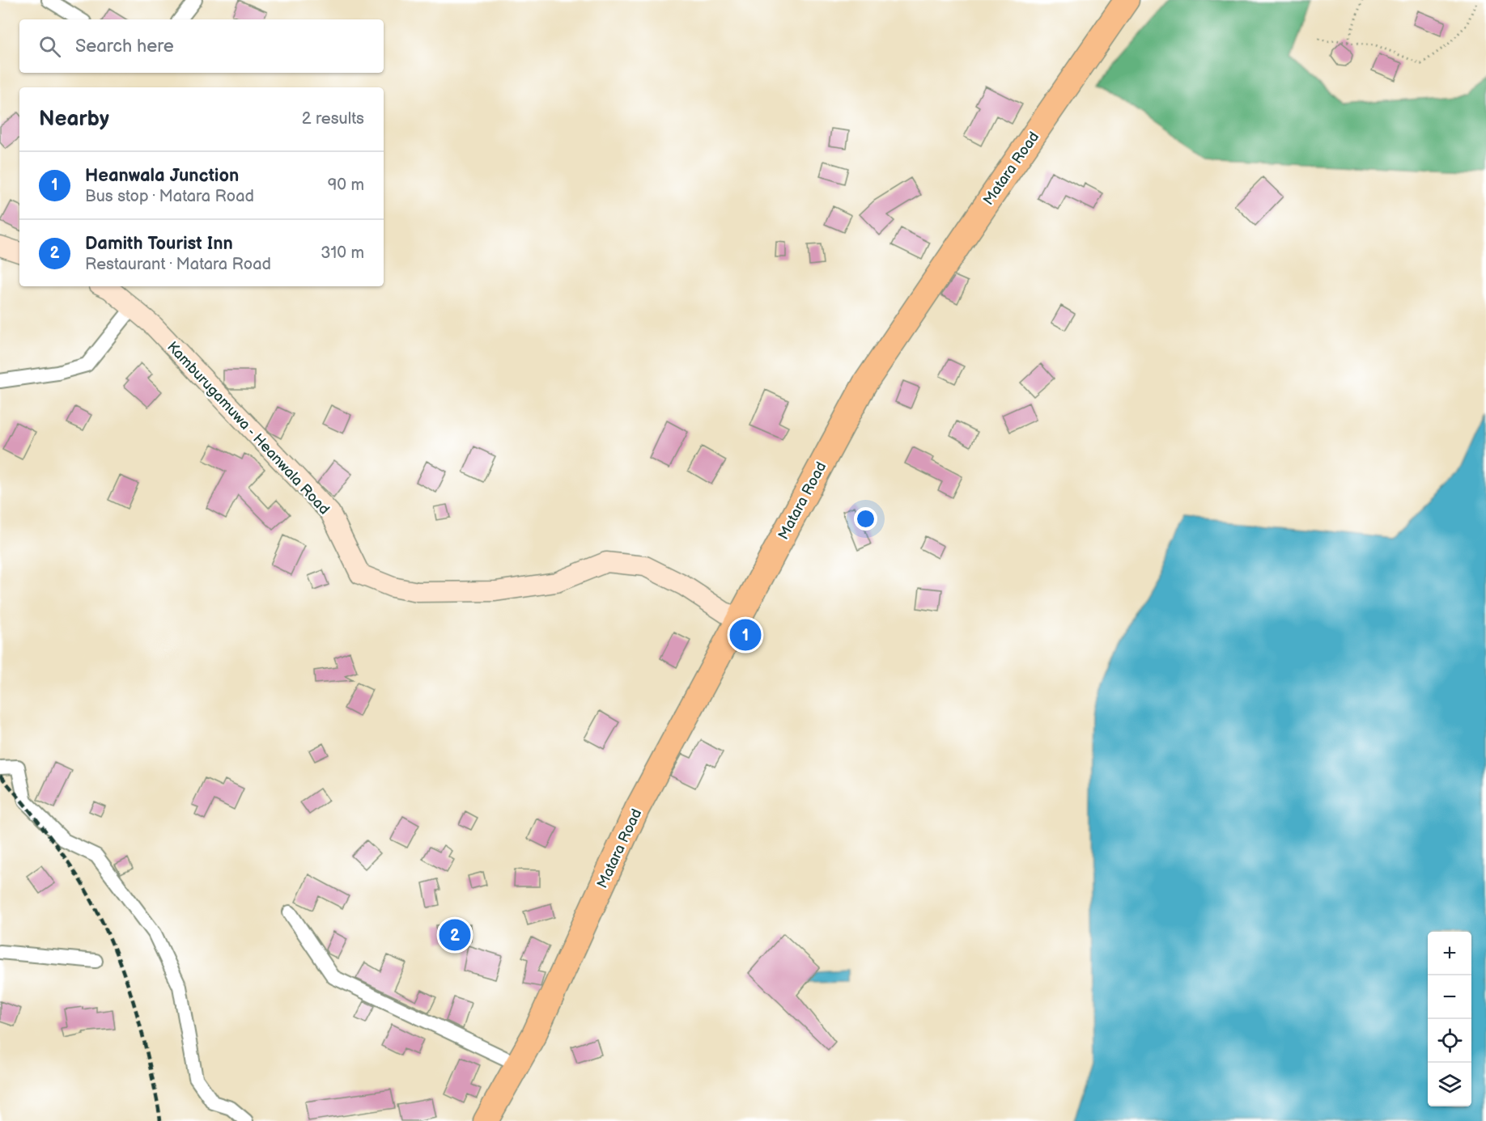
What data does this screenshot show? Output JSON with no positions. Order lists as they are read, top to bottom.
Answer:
{
  "streets": {
    "highway": ["Matara Road"],
    "main road": ["Kamburugamuwa - Heanwala Road"]
  },
  "crossings": [
    ["Matara Road", "Kamburugamuwa - Heanwala Road"]
  ],
  "page": {
    "search": "Search here",
    "heading": ["Nearby", "2 results"],
    "list": [
      {
        "mark": "1",
        "name": "Heanwala Junction",
        "note": "Bus stop · Matara Road",
        "value": "90 m"
      },
      {
        "mark": "2",
        "name": "Damith Tourist Inn",
        "note": "Restaurant · Matara Road",
        "value": "310 m"
      }
    ],
    "pins": ["1", "2"],
    "map_buttons": ["+", "−"]
  }
}
